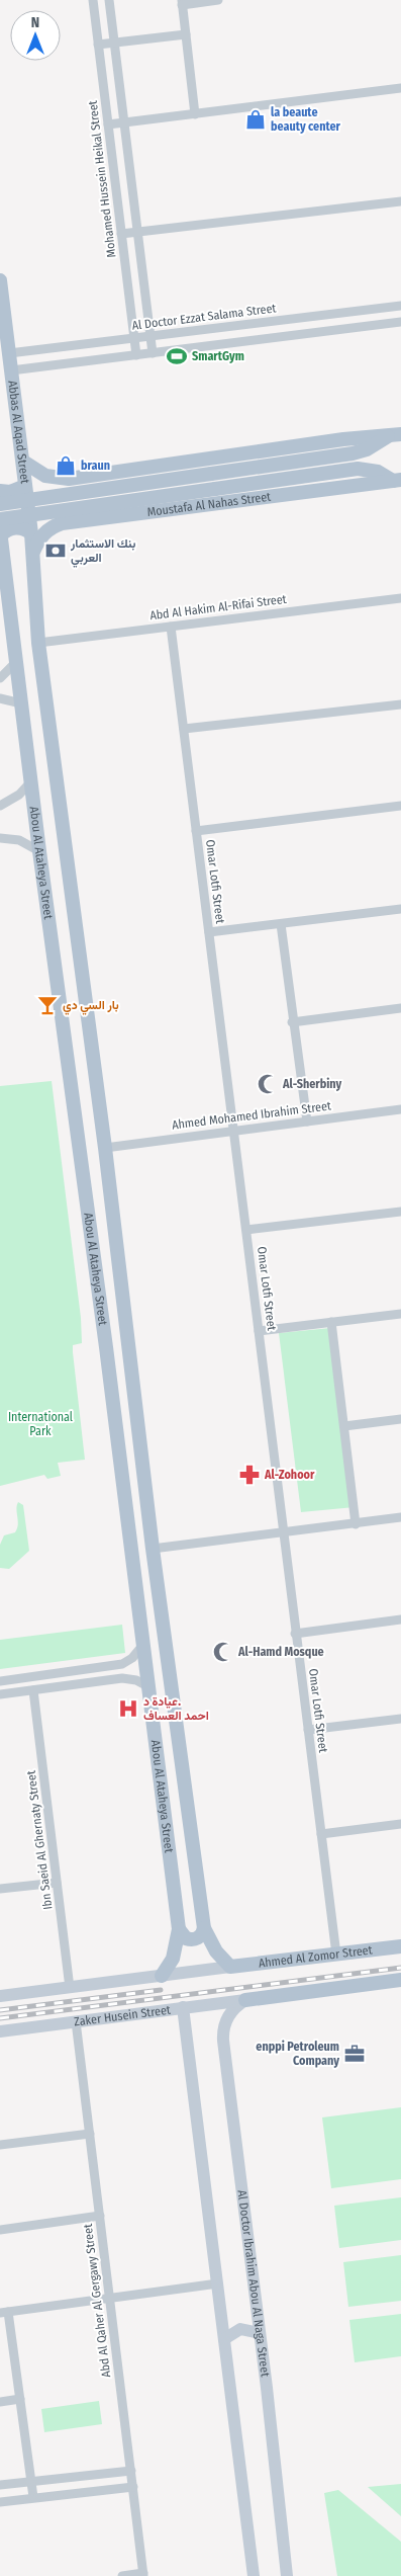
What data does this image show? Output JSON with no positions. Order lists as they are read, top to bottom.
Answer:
{
  "streets": {
    "main road": [
      "Abbas Al Aqad Street",
      "Moustafa Al Nahas Street",
      "Abou Al Ataheya Street",
      "Ahmed Al Zomor Street",
      "Zaker Husein Street",
      "Al Doctor Ibrahim Abou Al Naga Street"
    ],
    "street": [
      "Mohamed Hussein Heikal Street",
      "Al Doctor Ezzat Salama Street",
      "Abd Al Hakim Al-Rifai Street",
      "Omar Lotfi Street",
      "Ahmed Mohamed Ibrahim Street",
      "Ibn Saeid Al Ghernaty Street",
      "Abd Al Qaher Al Gergawy Street"
    ]
  },
  "crossings": [
    ["Mohamed Hussein Heikal Street", "Al Doctor Ezzat Salama Street"],
    ["Al Doctor Ezzat Salama Street", "Abbas Al Aqad Street"],
    ["Abbas Al Aqad Street", "Moustafa Al Nahas Street"],
    ["Abbas Al Aqad Street", "Abou Al Ataheya Street"],
    ["Moustafa Al Nahas Street", "Abou Al Ataheya Street"],
    ["Abd Al Hakim Al-Rifai Street", "Abou Al Ataheya Street"],
    ["Abd Al Hakim Al-Rifai Street", "Omar Lotfi Street"],
    ["Abou Al Ataheya Street", "Ahmed Mohamed Ibrahim Street"],
    ["Abou Al Ataheya Street", "Ahmed Al Zomor Street"],
    ["Omar Lotfi Street", "Ahmed Mohamed Ibrahim Street"],
    ["Omar Lotfi Street", "Ahmed Al Zomor Street"],
    ["Zaker Husein Street", "Al Doctor Ibrahim Abou Al Naga Street"],
    ["Zaker Husein Street", "Abd Al Qaher Al Gergawy Street"]
  ],
  "parks": ["International Park"],
  "places": {
    "shop": ["la beaute beauty center", "braun"],
    "sports": ["SmartGym"],
    "bank": ["بنك الاستثمار العربي"],
    "bar": ["بار السي دي"],
    "mosque": ["Al-Sherbiny", "Al-Hamd Mosque"],
    "pharmacy": ["Al-Zohoor"],
    "hospital": ["عيادة د. احمد العساف"],
    "office": ["enppi Petroleum Company"]
  },
  "north": "top"
}
